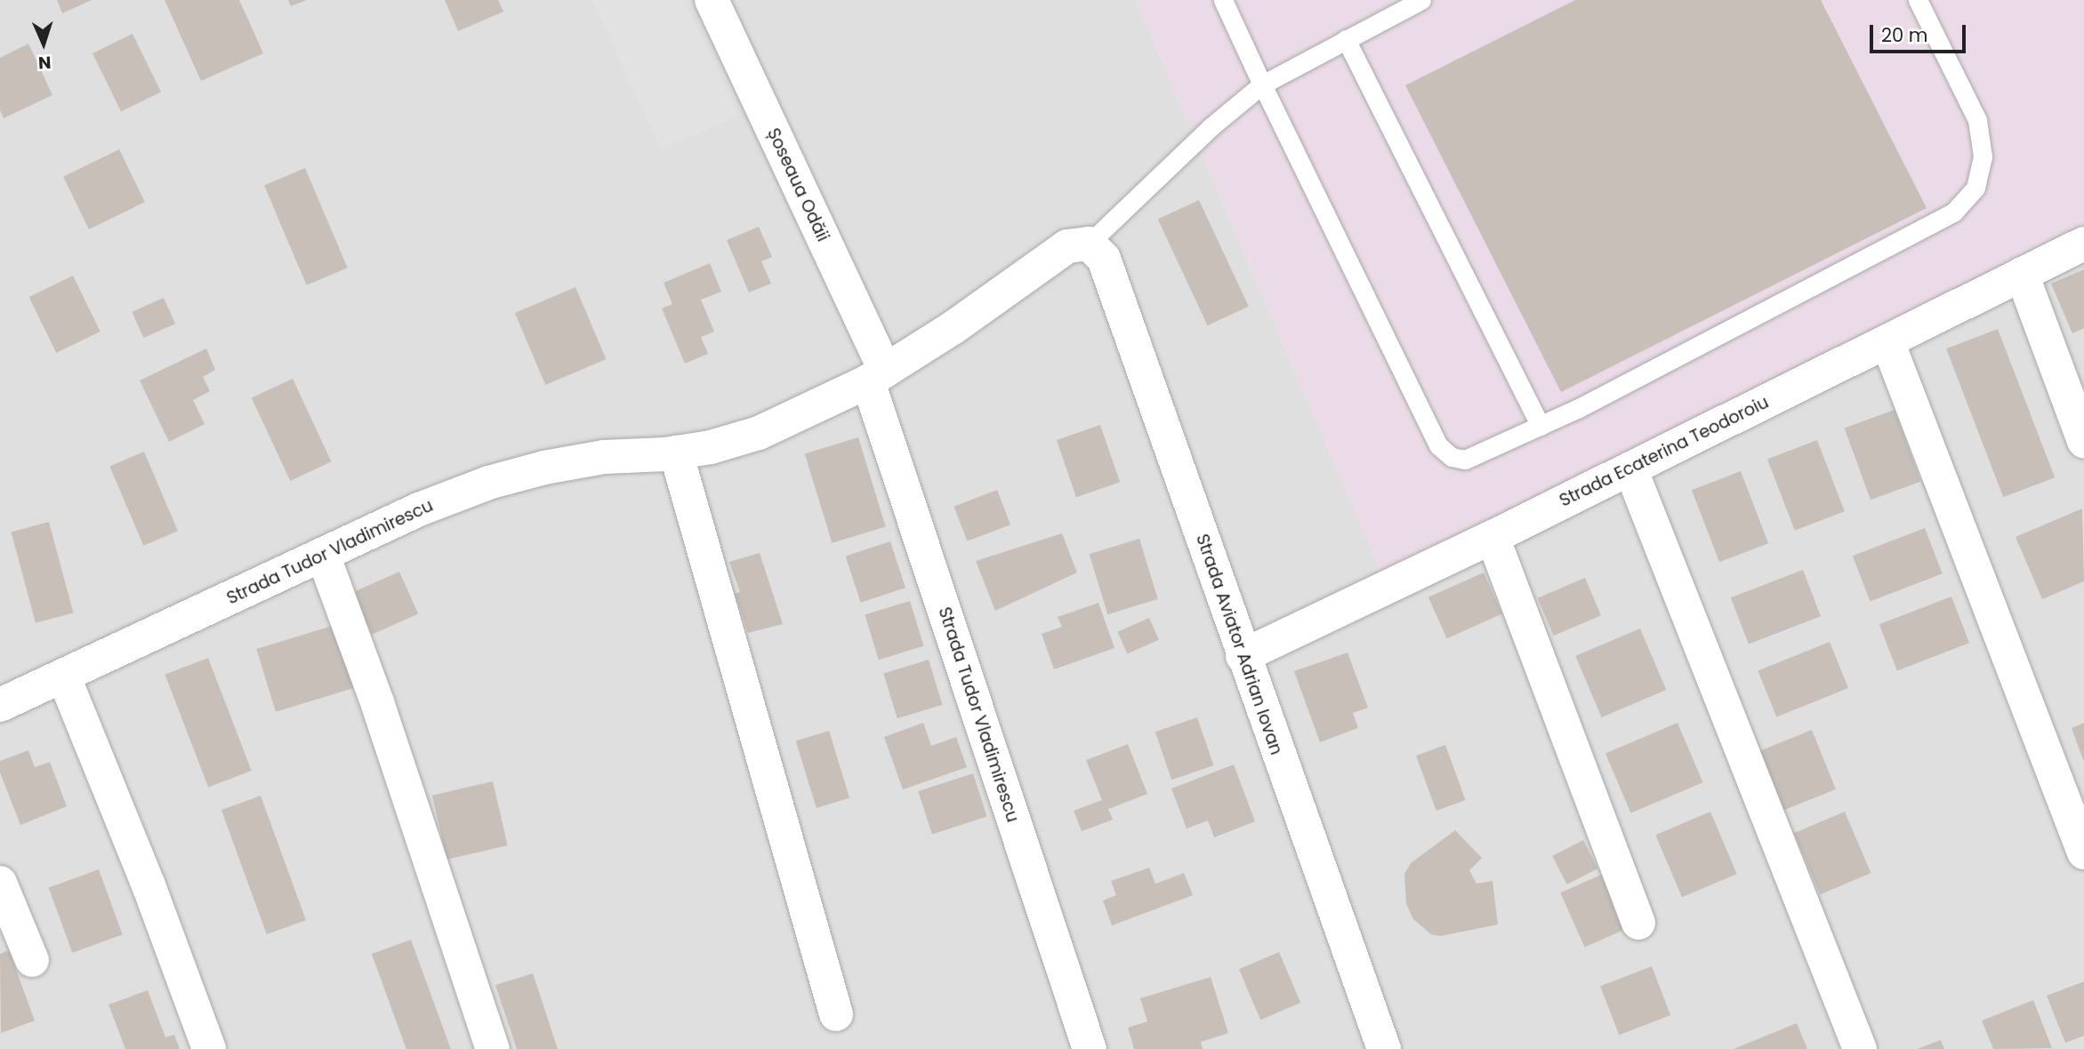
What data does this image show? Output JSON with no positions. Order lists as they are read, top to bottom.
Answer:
{
  "streets": {
    "street": [
      "Șoseaua Odăii",
      "Strada Ecaterina Teodoroiu",
      "Strada Tudor Vladimirescu",
      "Strada Aviator Adrian Iovan"
    ]
  },
  "crossings": [
    ["Șoseaua Odăii", "Strada Tudor Vladimirescu"],
    ["Strada Ecaterina Teodoroiu", "Strada Aviator Adrian Iovan"],
    ["Strada Tudor Vladimirescu", "Strada Aviator Adrian Iovan"]
  ],
  "scale_bar": "20 m",
  "north": "bottom"
}
